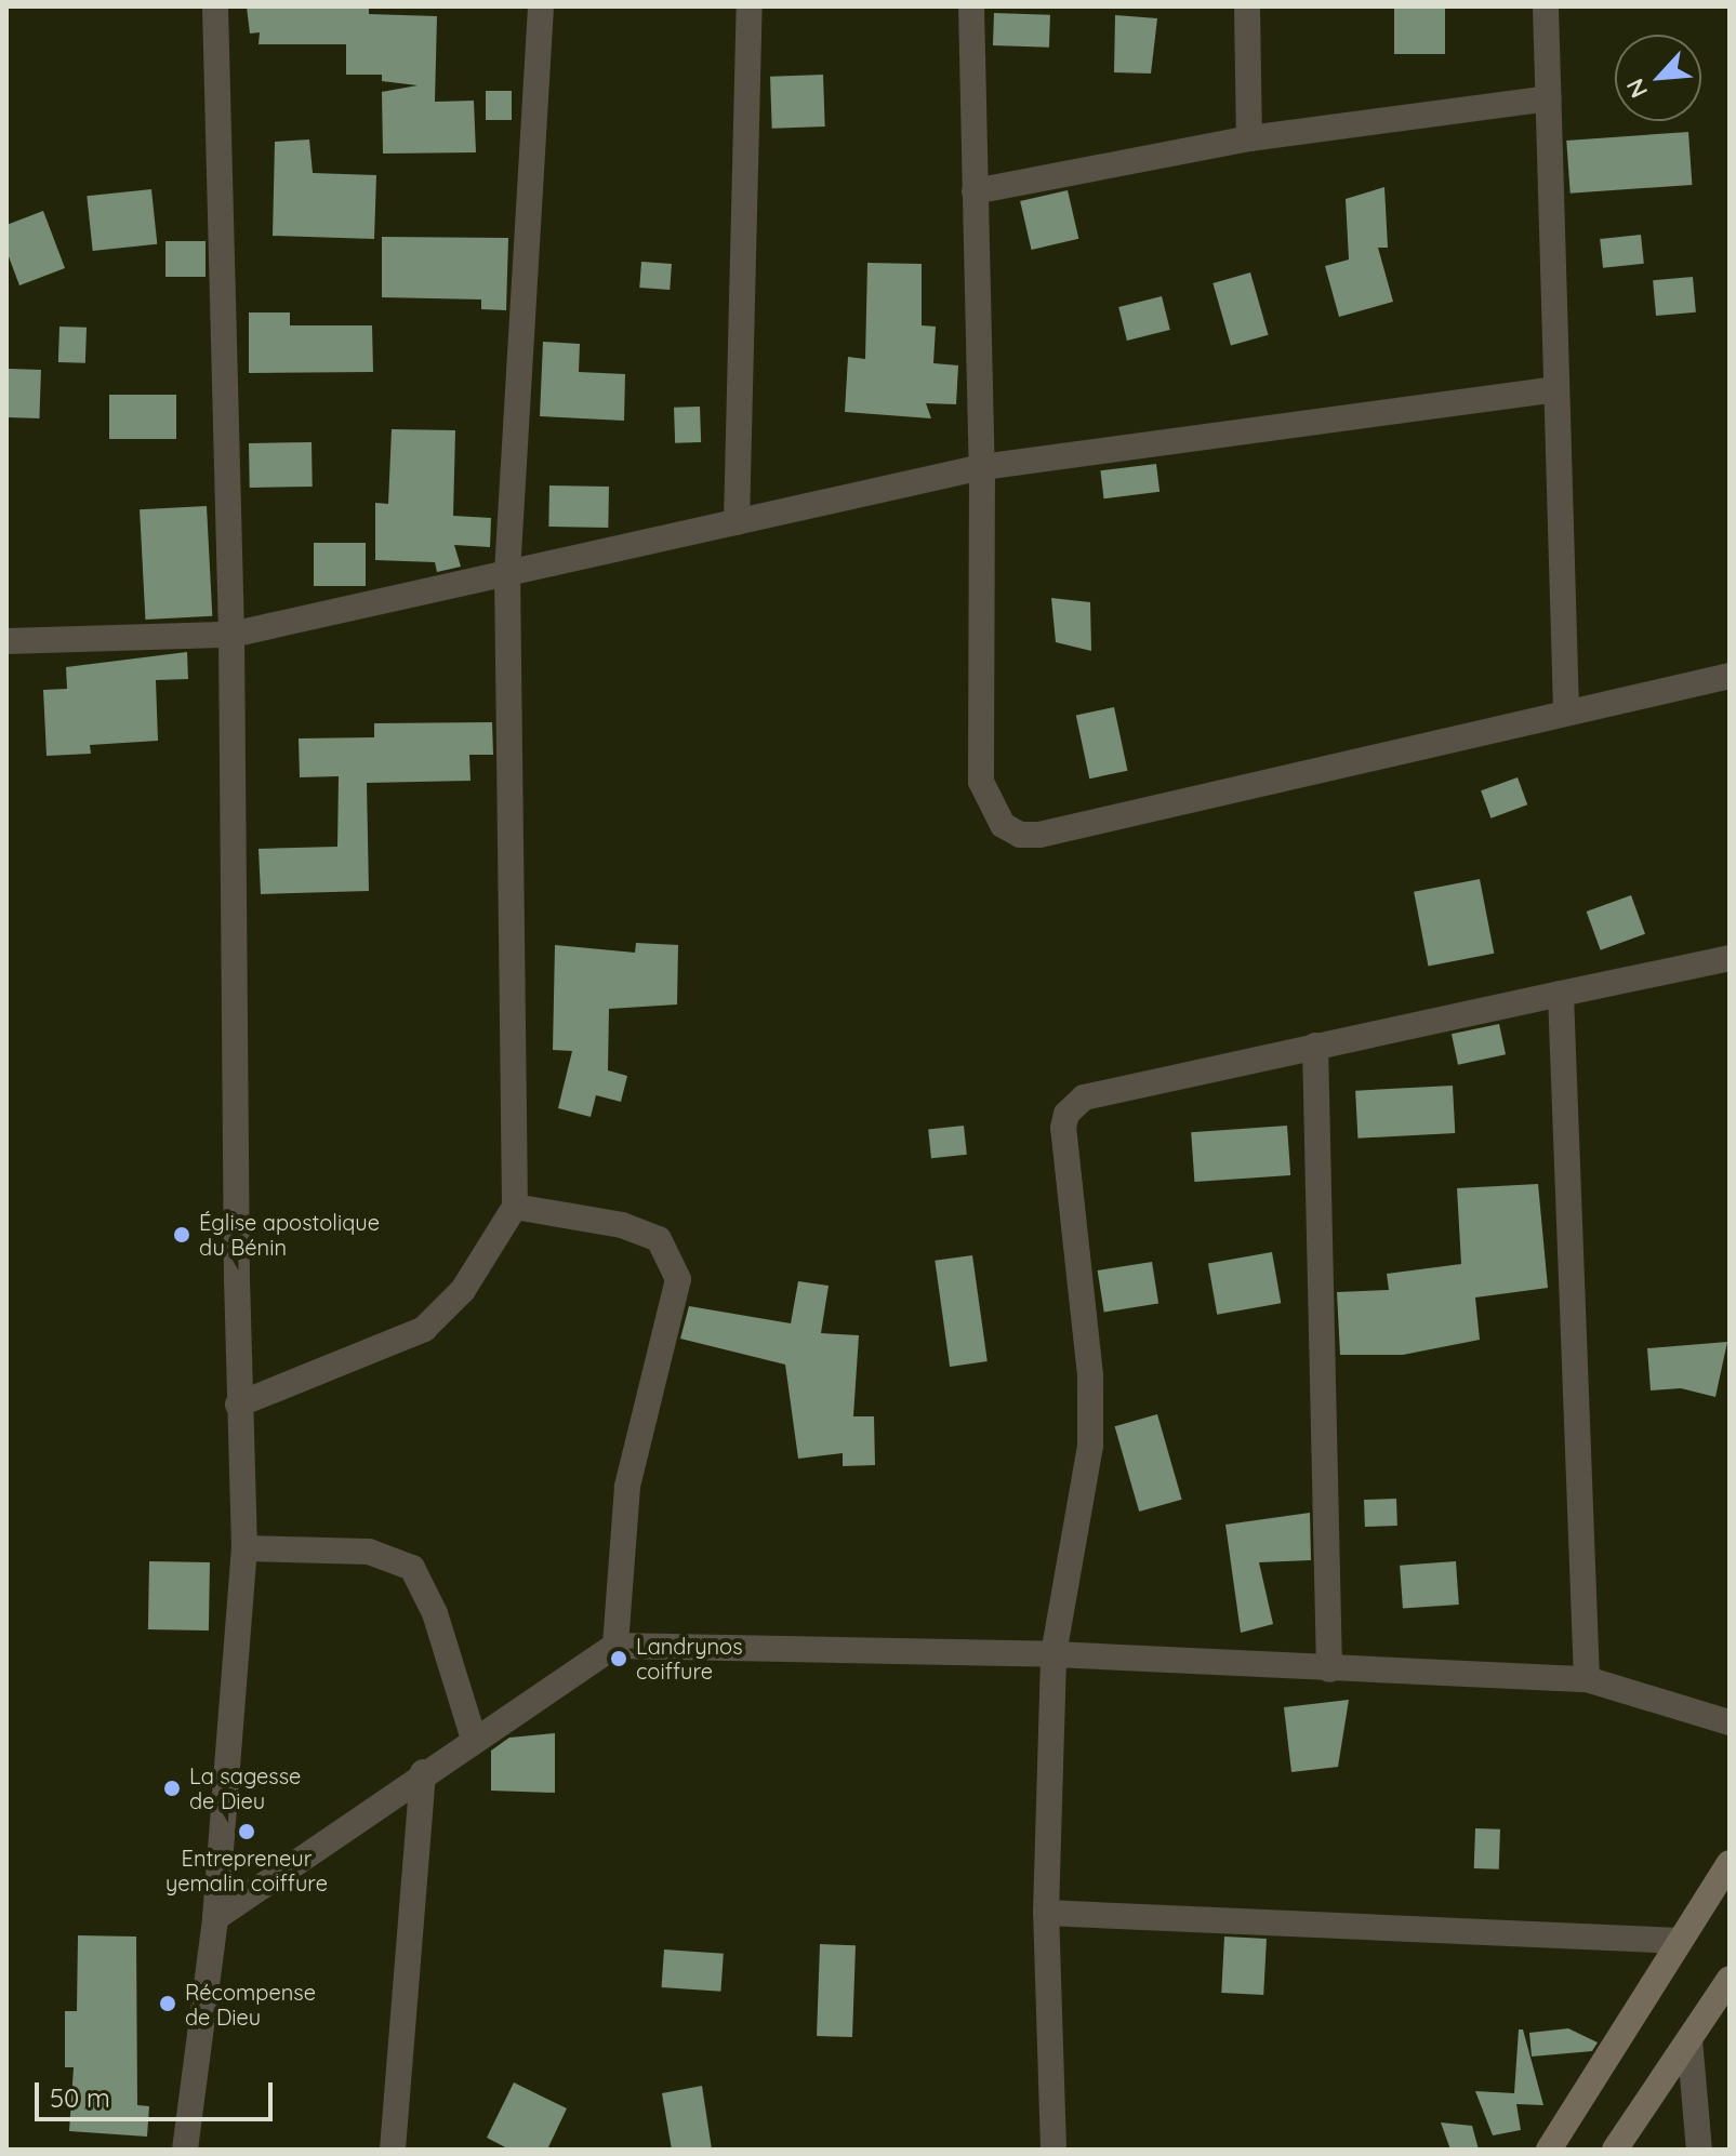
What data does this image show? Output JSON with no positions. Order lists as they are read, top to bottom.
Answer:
{
  "places": [
    "Église apostolique du Bénin",
    "Landrynos coiffure",
    "La sagesse de Dieu",
    "Entrepreneur yemalin coiffure",
    "Récompense de Dieu"
  ],
  "scale_bar": "50 m",
  "north": "bottom left"
}
